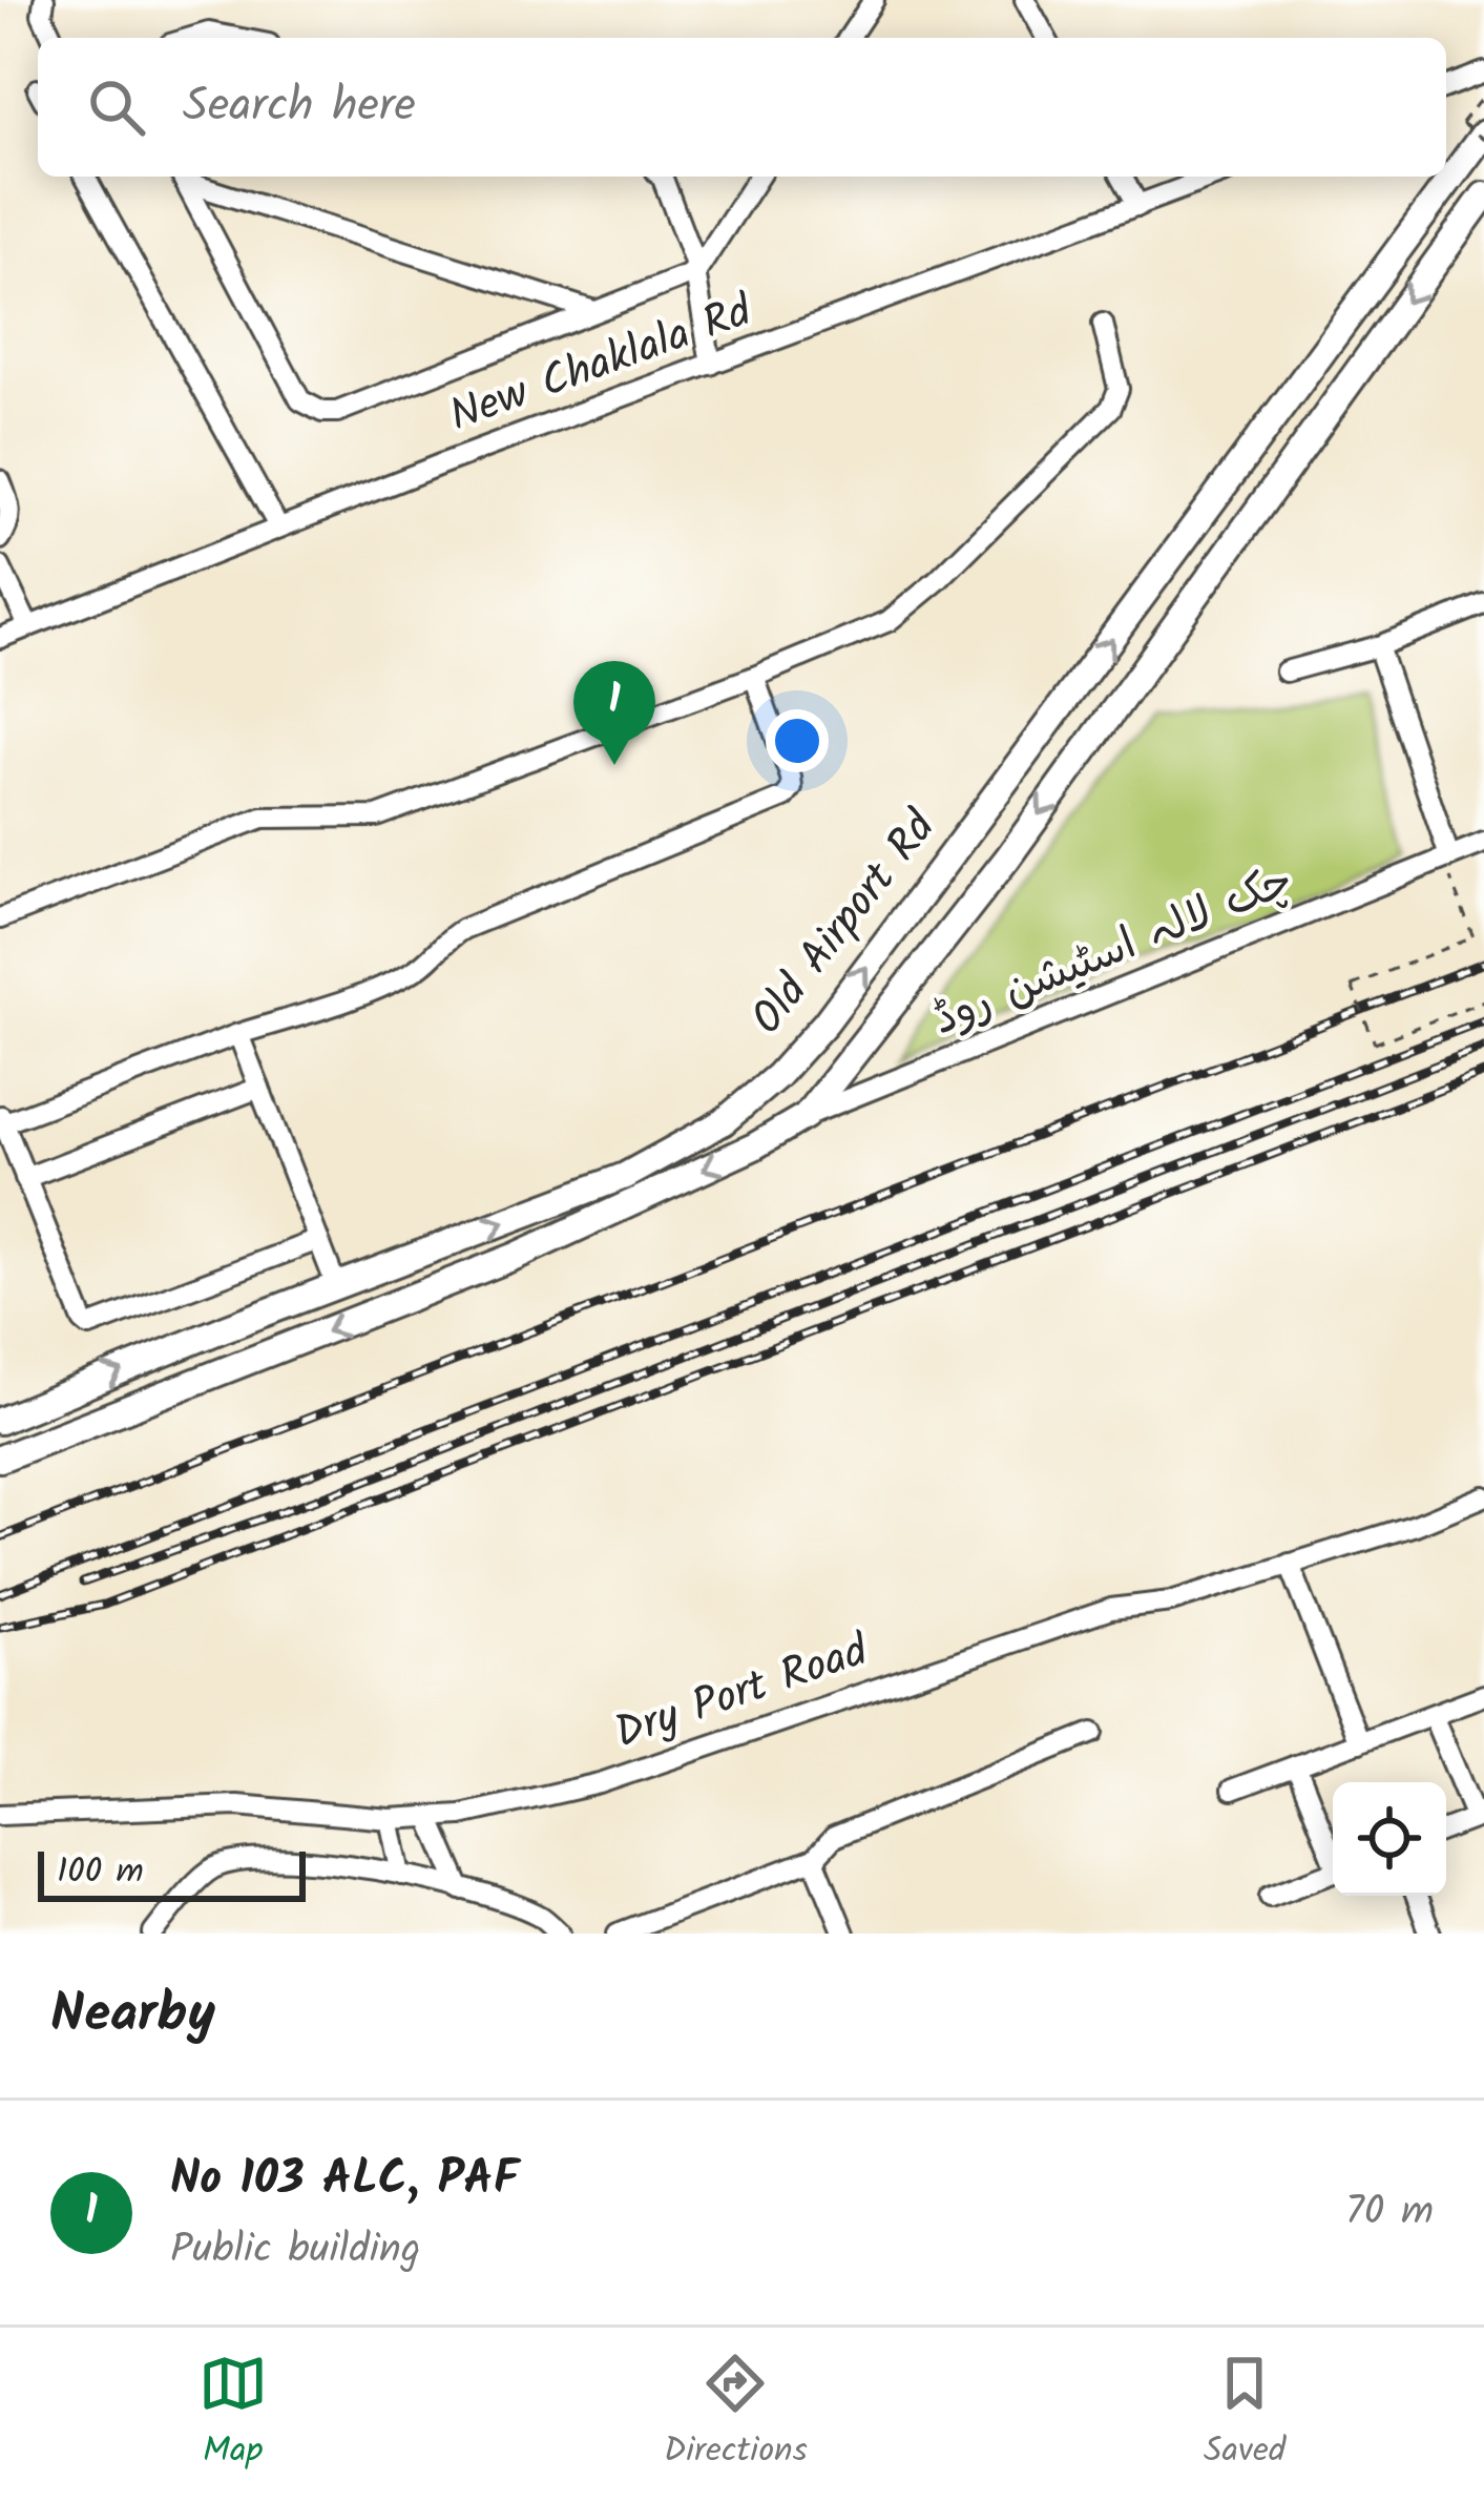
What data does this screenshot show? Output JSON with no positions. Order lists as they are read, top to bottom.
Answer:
{
  "streets": {
    "main road": ["Old Airport Rd"],
    "street": ["New Chaklala Rd", "چک لالہ اسٹیشن روڈ", "Dry Port Road"]
  },
  "crossings": [
    ["Old Airport Rd", "چک لالہ اسٹیشن روڈ"]
  ],
  "scale_bar": "100 m",
  "page": {
    "search": "Search here",
    "pins": "1",
    "scale": "100 m",
    "heading": "Nearby",
    "list": [
      {
        "mark": "1",
        "name": "No 103 ALC, PAF",
        "note": "Public building",
        "value": "70 m"
      }
    ],
    "nav": ["Map", "Directions", "Saved"]
  }
}
